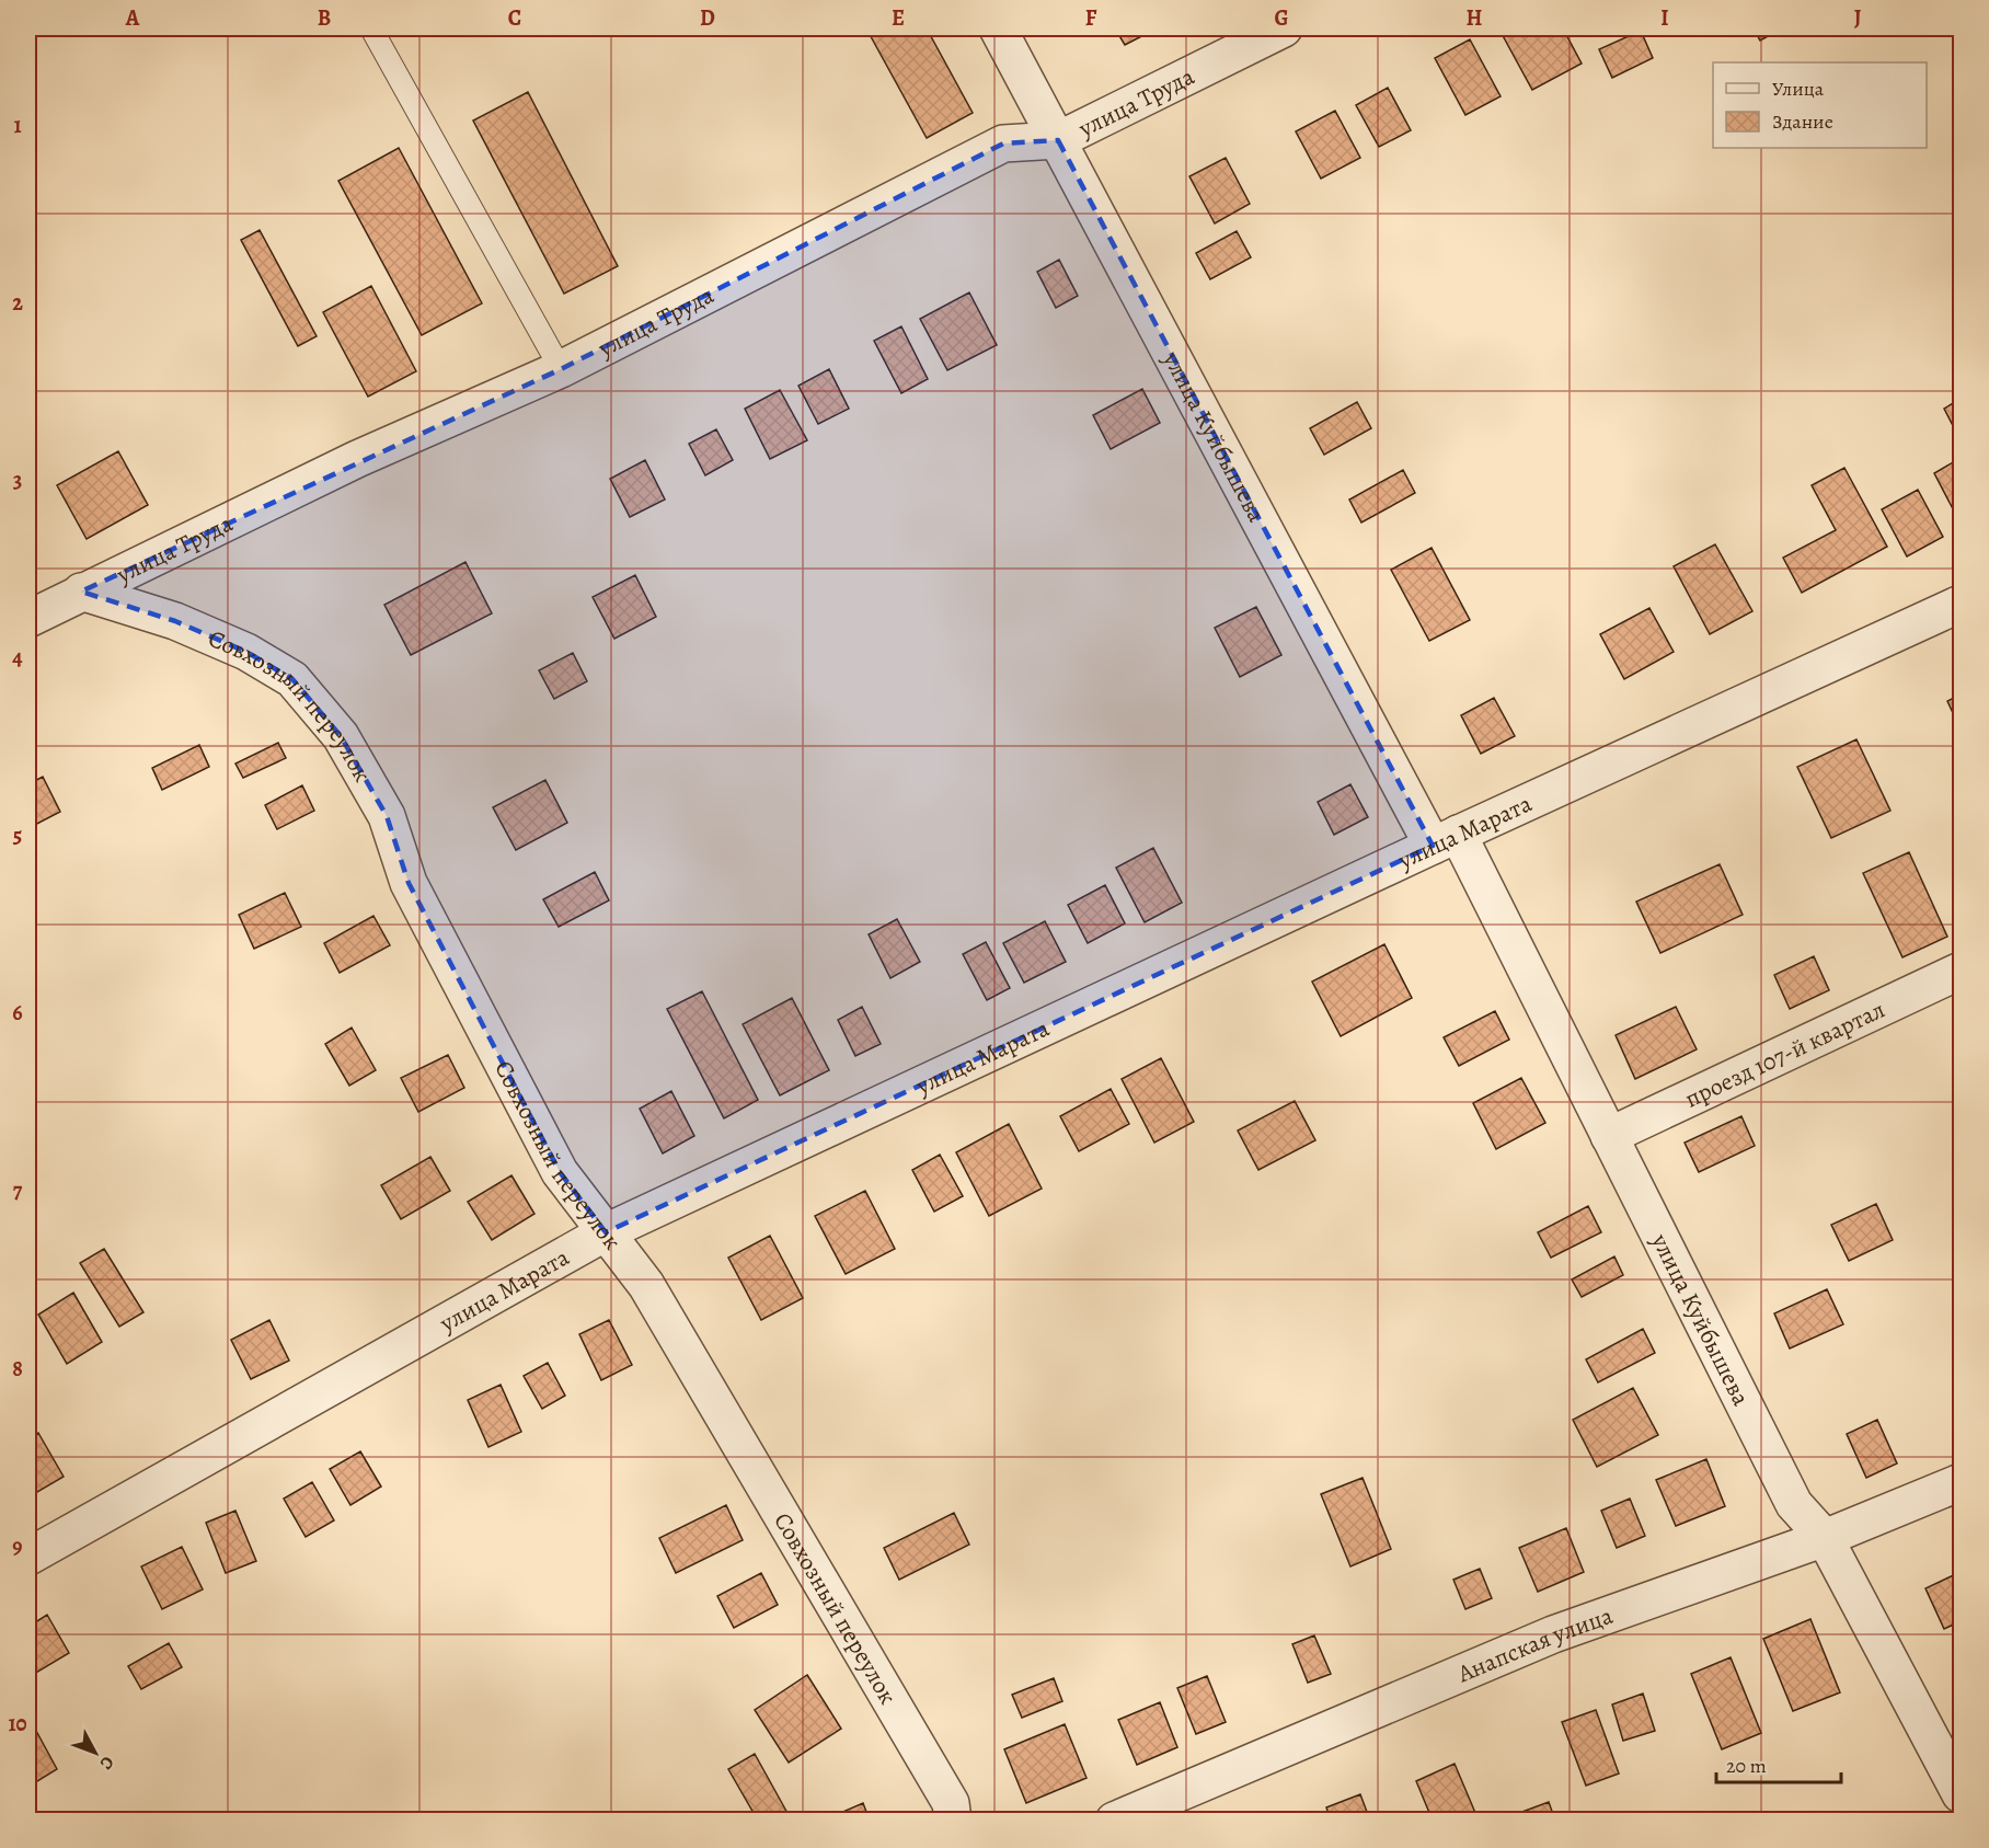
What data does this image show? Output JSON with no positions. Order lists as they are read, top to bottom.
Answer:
{
  "streets": {
    "street": [
      "улица Труда",
      "улица Куйбышева",
      "Совхозный переулок",
      "улица Марата",
      "проезд 107-й квартал",
      "Анапская улица"
    ]
  },
  "crossings": [
    ["улица Труда", "улица Куйбышева"],
    ["улица Труда", "Совхозный переулок"],
    ["улица Куйбышева", "улица Марата"],
    ["улица Куйбышева", "проезд 107-й квартал"],
    ["улица Куйбышева", "Анапская улица"],
    ["Совхозный переулок", "улица Марата"]
  ],
  "legend": ["Улица", "Здание"],
  "scale_bar": "20 m",
  "north": "bottom right",
  "grid": {
    "columns": [
      "A",
      "B",
      "C",
      "D",
      "E",
      "F",
      "G",
      "H",
      "I",
      "J"
    ],
    "rows": [
      "1",
      "2",
      "3",
      "4",
      "5",
      "6",
      "7",
      "8",
      "9",
      "10"
    ]
  }
}
